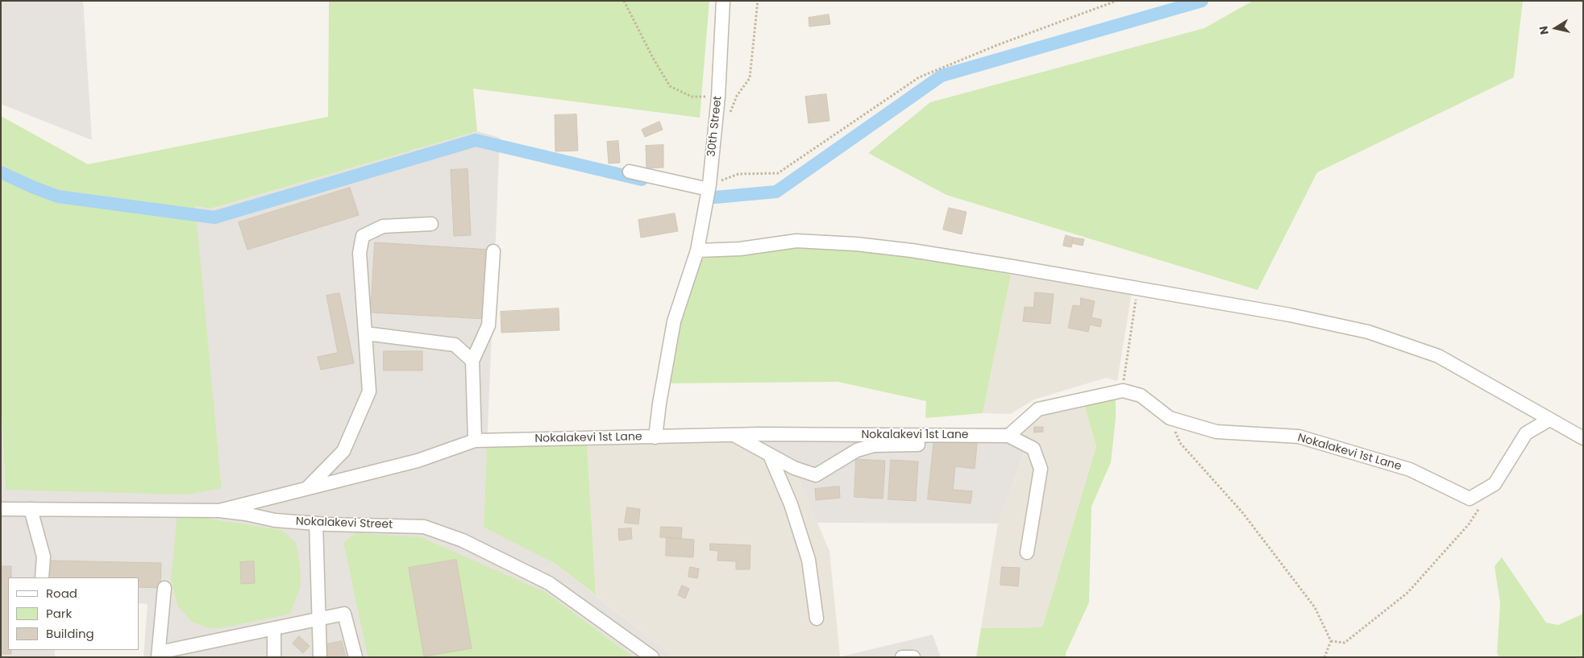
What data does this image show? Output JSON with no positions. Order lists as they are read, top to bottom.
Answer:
{
  "streets": {
    "street": ["30th Street", "Nokalakevi 1st Lane", "Nokalakevi Street"]
  },
  "crossings": [
    ["30th Street", "Nokalakevi 1st Lane"],
    ["Nokalakevi 1st Lane", "Nokalakevi Street"]
  ],
  "legend": ["Road", "Park", "Building"],
  "north": "left"
}
